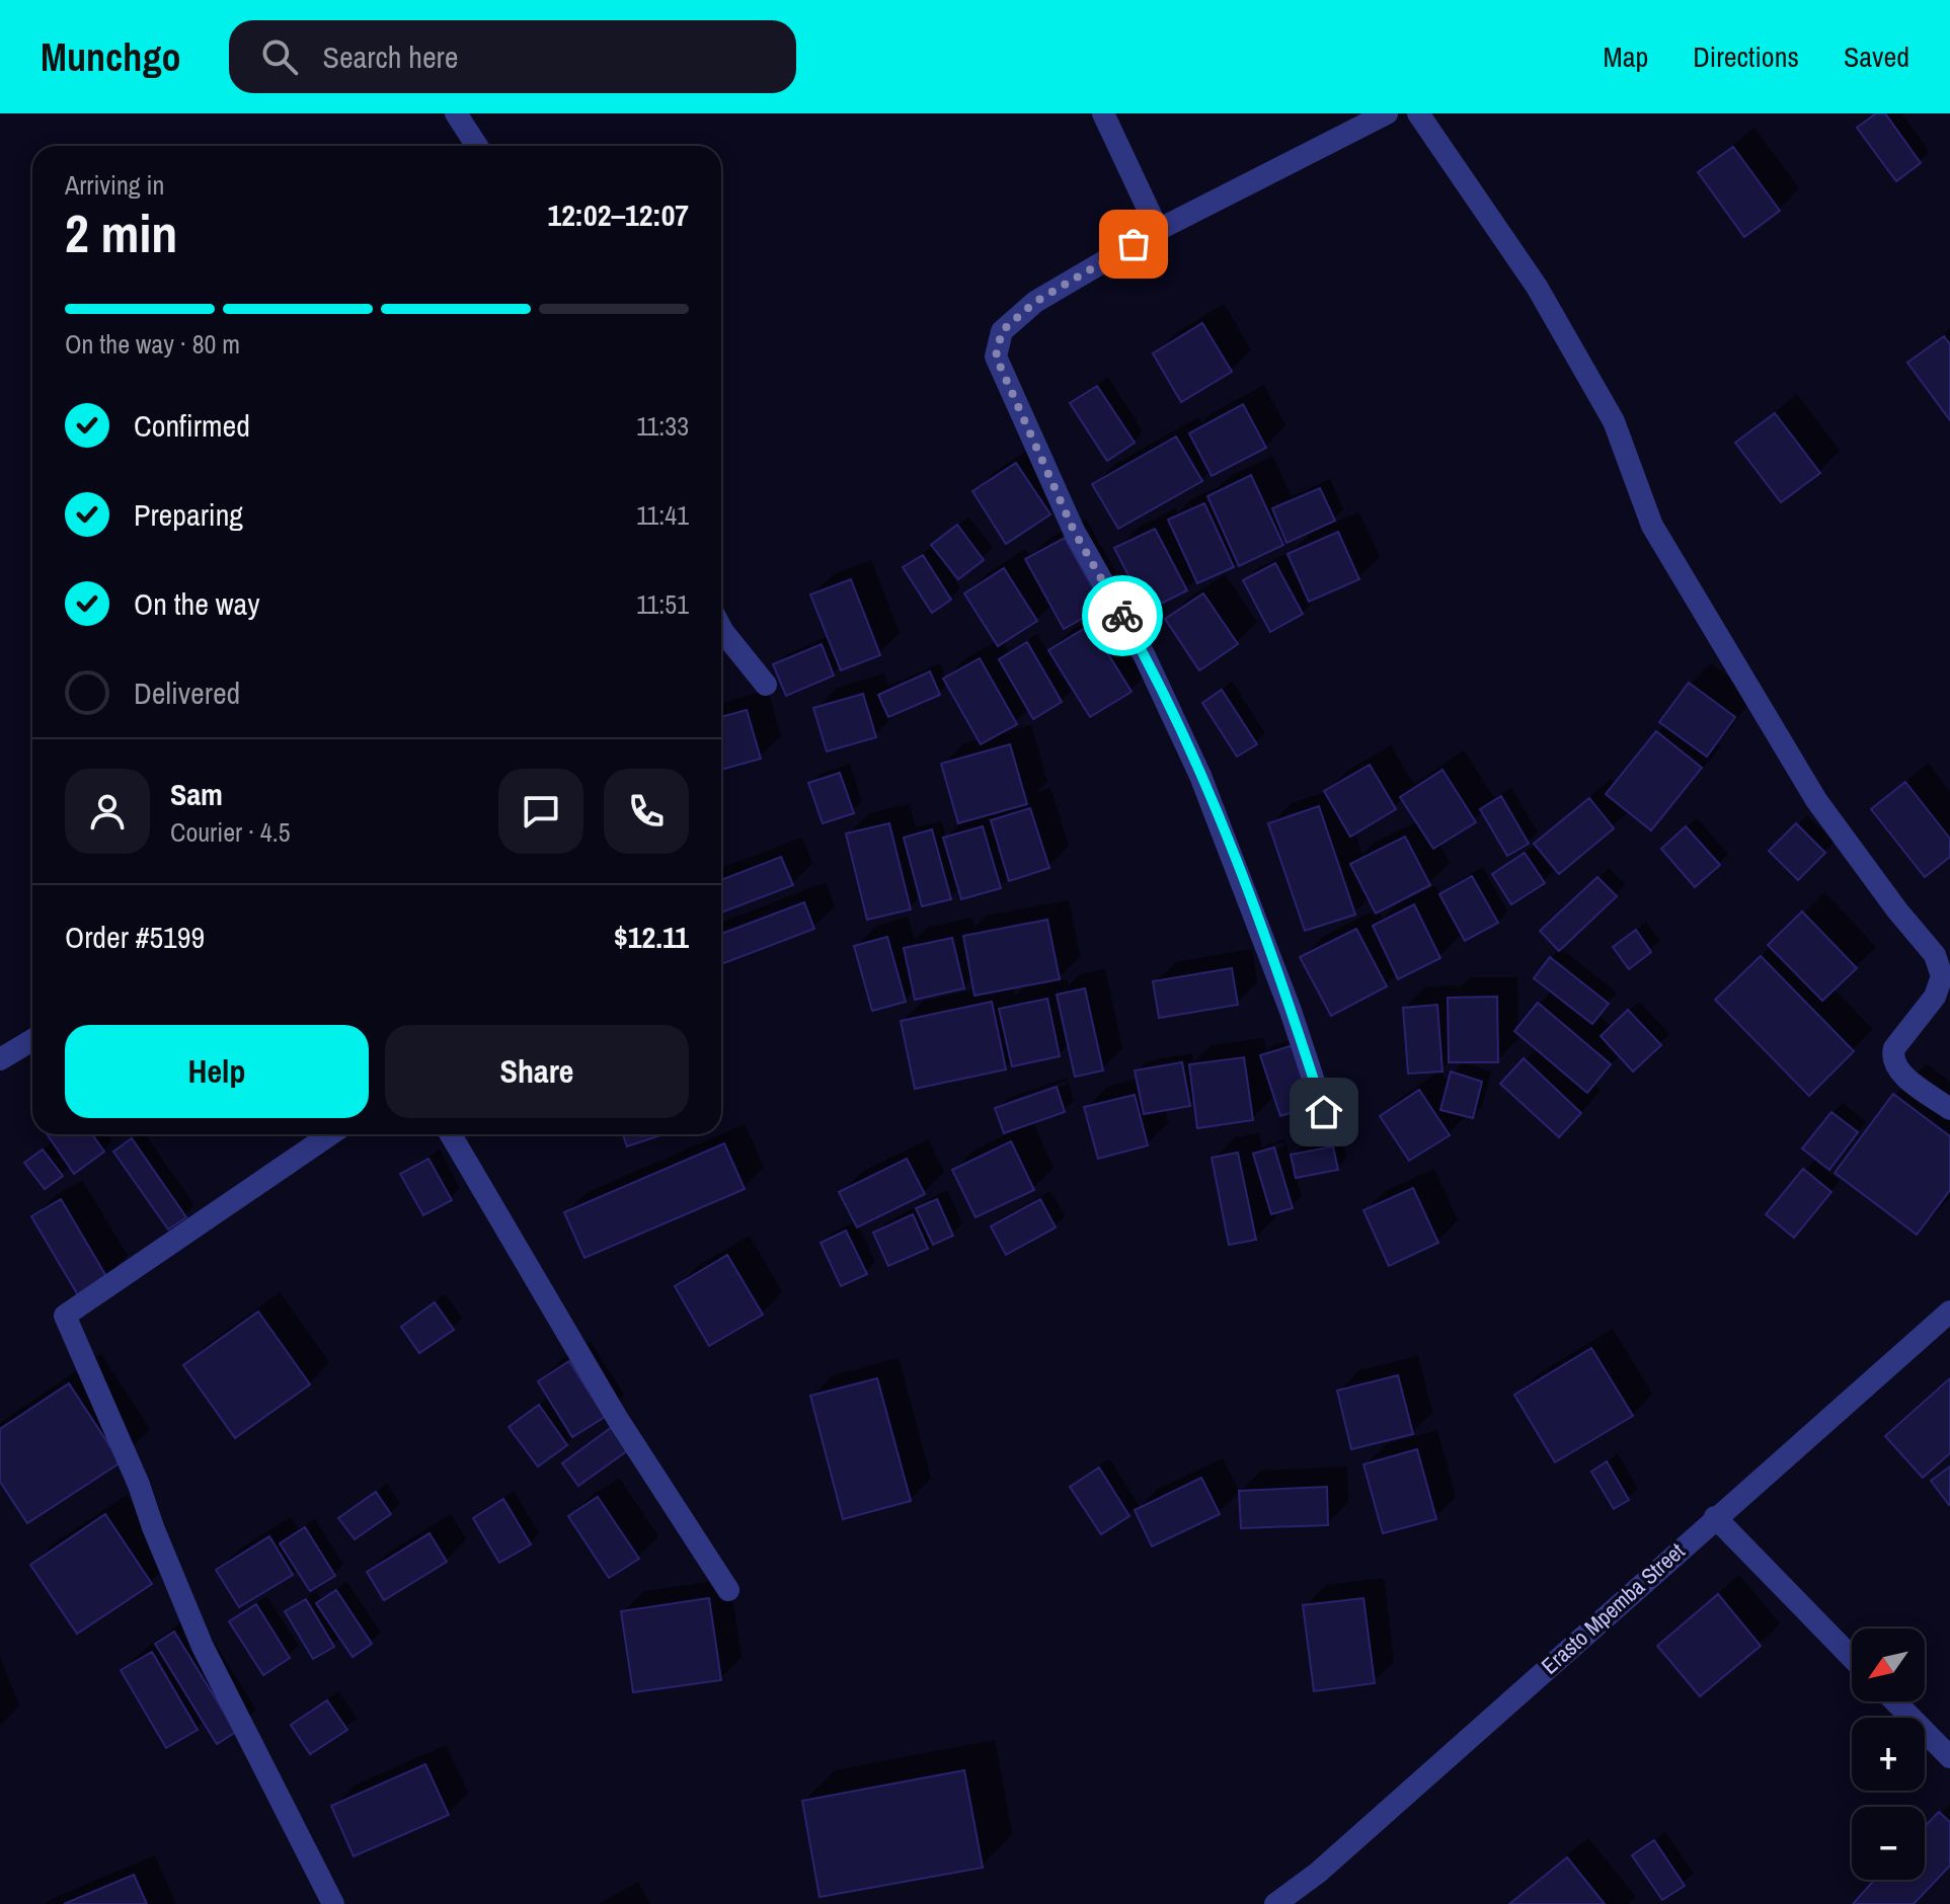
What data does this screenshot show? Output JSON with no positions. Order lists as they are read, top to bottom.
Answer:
{
  "streets": {
    "street": ["Erasto Mpemba Street"]
  },
  "north": "bottom left",
  "page": {
    "header": "Munchgo",
    "search": "Search here",
    "nav": ["Map", "Directions", "Saved"],
    "heading": ["2 min", "Arriving in", "12:02–12:07"],
    "panel": [
      "Sam",
      "Courier · 4.5",
      "Order #5199",
      "$12.11"
    ],
    "bar": "On the way · 80 m",
    "list": [
      ["Confirmed", "11:33"],
      ["Preparing", "11:41"],
      ["On the way", "11:51"],
      "Delivered"
    ],
    "buttons": ["Help", "Share"],
    "map_buttons": ["+", "−"]
  }
}
